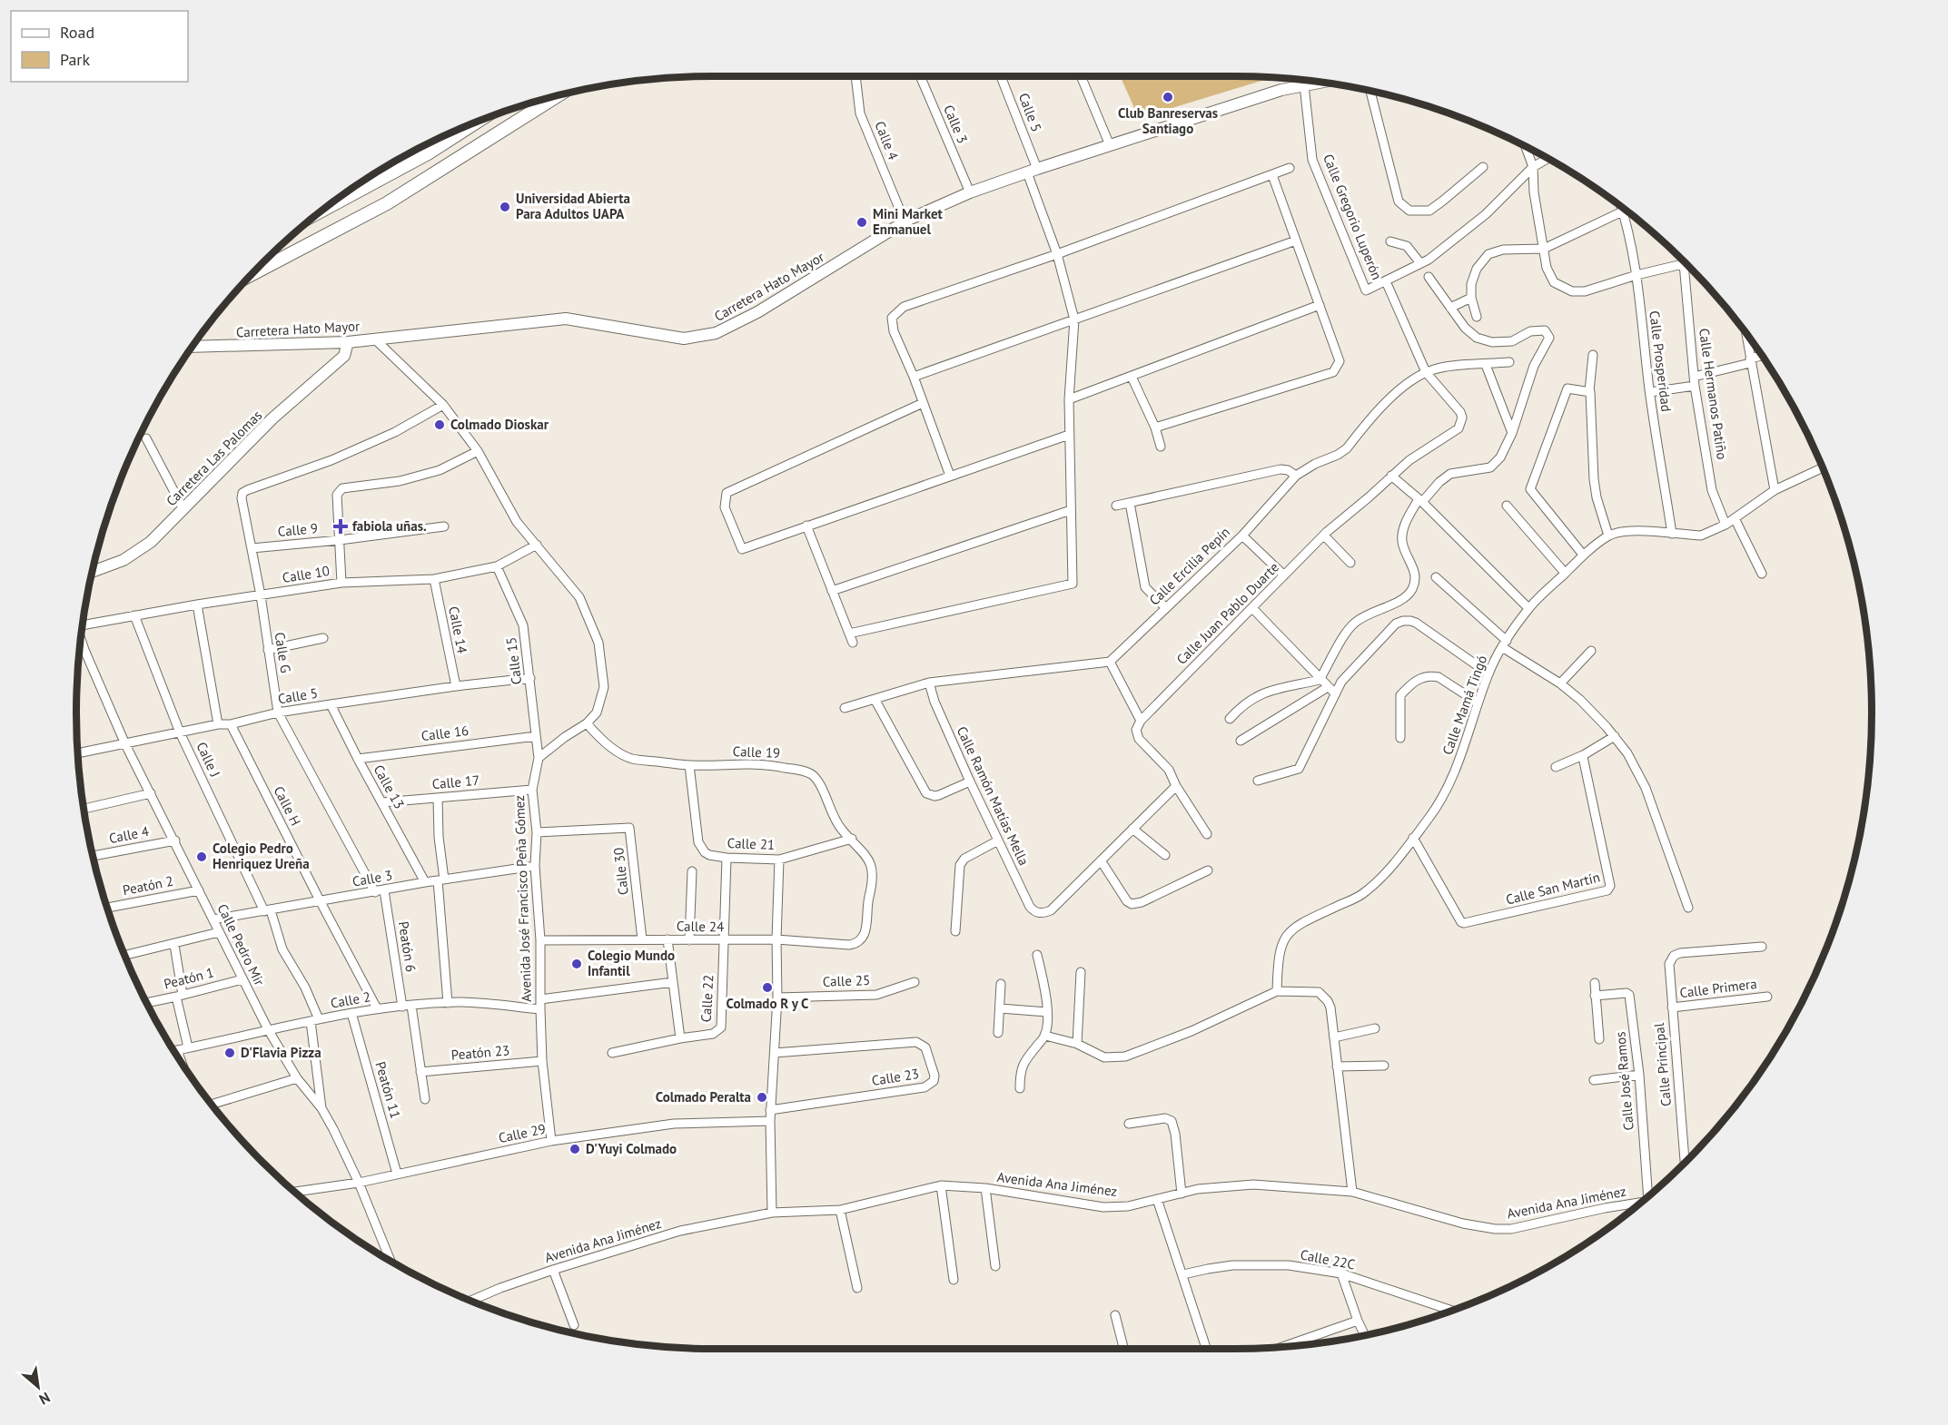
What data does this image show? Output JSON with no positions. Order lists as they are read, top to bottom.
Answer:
{
  "streets": {
    "street": [
      "Calle 5",
      "Calle 3",
      "Calle 4",
      "Calle Gregorio Luperón",
      "Carretera Hato Mayor",
      "Calle Prosperidad",
      "Calle Hermanos Patiño",
      "Carretera Las Palomas",
      "Calle 9",
      "Calle Ercilia Pepín",
      "Calle 10",
      "Calle Juan Pablo Duarte",
      "Calle 14",
      "Calle G",
      "Calle 15",
      "Calle Mamá Tingó",
      "Calle 16",
      "Calle 19",
      "Calle J",
      "Calle 17",
      "Calle 13",
      "Calle Ramón Matías Mella",
      "Calle H",
      "Calle 21",
      "Calle 30",
      "Peatón 2",
      "Calle San Martín",
      "Avenida José Francisco Peña Gómez",
      "Calle 24",
      "Calle Pedro Mir",
      "Peatón 6",
      "Peatón 1",
      "Calle 25",
      "Calle Primera",
      "Calle 22",
      "Calle 2",
      "Peatón 23",
      "Calle Principal",
      "Calle 23",
      "Calle José Ramos",
      "Peatón 11",
      "Calle 29",
      "Avenida Ana Jiménez",
      "Calle 22C"
    ]
  },
  "crossings": [
    ["Calle 5", "Carretera Hato Mayor"],
    ["Calle 5", "Calle 14"],
    ["Calle 5", "Calle G"],
    ["Calle 5", "Calle 15"],
    ["Calle 5", "Calle J"],
    ["Calle 5", "Calle 13"],
    ["Calle 5", "Calle H"],
    ["Calle 5", "Calle Pedro Mir"],
    ["Calle 3", "Carretera Hato Mayor"],
    ["Calle 3", "Calle G"],
    ["Calle 3", "Calle J"],
    ["Calle 3", "Calle 13"],
    ["Calle 3", "Calle H"],
    ["Calle 3", "Avenida José Francisco Peña Gómez"],
    ["Calle 3", "Calle Pedro Mir"],
    ["Calle 3", "Peatón 6"],
    ["Calle 4", "Carretera Hato Mayor"],
    ["Calle 4", "Calle Pedro Mir"],
    ["Calle Gregorio Luperón", "Carretera Hato Mayor"],
    ["Carretera Hato Mayor", "Carretera Las Palomas"],
    ["Calle Prosperidad", "Calle Mamá Tingó"],
    ["Calle Hermanos Patiño", "Calle Mamá Tingó"],
    ["Calle 9", "Calle G"],
    ["Calle Ercilia Pepín", "Calle Juan Pablo Duarte"],
    ["Calle 10", "Calle 14"],
    ["Calle 10", "Calle G"],
    ["Calle 10", "Calle 15"],
    ["Calle 10", "Calle J"],
    ["Calle 15", "Calle 16"],
    ["Calle 15", "Avenida José Francisco Peña Gómez"],
    ["Calle Mamá Tingó", "Calle San Martín"],
    ["Calle 16", "Calle 13"],
    ["Calle 19", "Calle 21"],
    ["Calle 19", "Calle 24"],
    ["Calle J", "Calle Pedro Mir"],
    ["Calle J", "Calle 2"],
    ["Calle 17", "Calle 13"],
    ["Calle 17", "Avenida José Francisco Peña Gómez"],
    ["Calle H", "Calle 2"],
    ["Calle 21", "Calle 22"],
    ["Calle 30", "Avenida José Francisco Peña Gómez"],
    ["Calle 30", "Calle 24"],
    ["Peatón 2", "Calle Pedro Mir"],
    ["Avenida José Francisco Peña Gómez", "Calle 24"],
    ["Avenida José Francisco Peña Gómez", "Calle 2"],
    ["Avenida José Francisco Peña Gómez", "Peatón 23"],
    ["Avenida José Francisco Peña Gómez", "Calle 29"],
    ["Calle 24", "Calle 22"],
    ["Calle Pedro Mir", "Peatón 1"],
    ["Calle Pedro Mir", "Calle 2"],
    ["Calle Pedro Mir", "Calle 29"],
    ["Peatón 6", "Calle 2"],
    ["Peatón 6", "Peatón 23"],
    ["Calle Primera", "Calle Principal"],
    ["Calle 2", "Peatón 11"],
    ["Peatón 11", "Calle 29"]
  ],
  "places": {
    "other": [
      "Club Banreservas Santiago",
      "Universidad Abierta Para Adultos UAPA",
      "Mini Market Enmanuel",
      "Colmado Dioskar",
      "Colegio Pedro Henriquez Ureña",
      "Colegio Mundo Infantil",
      "Colmado R y C",
      "D'Flavia Pizza",
      "Colmado Peralta",
      "D'Yuyi Colmado"
    ],
    "health": ["fabiola uñas."]
  },
  "legend": ["Road", "Park"],
  "north": "bottom right"
}
